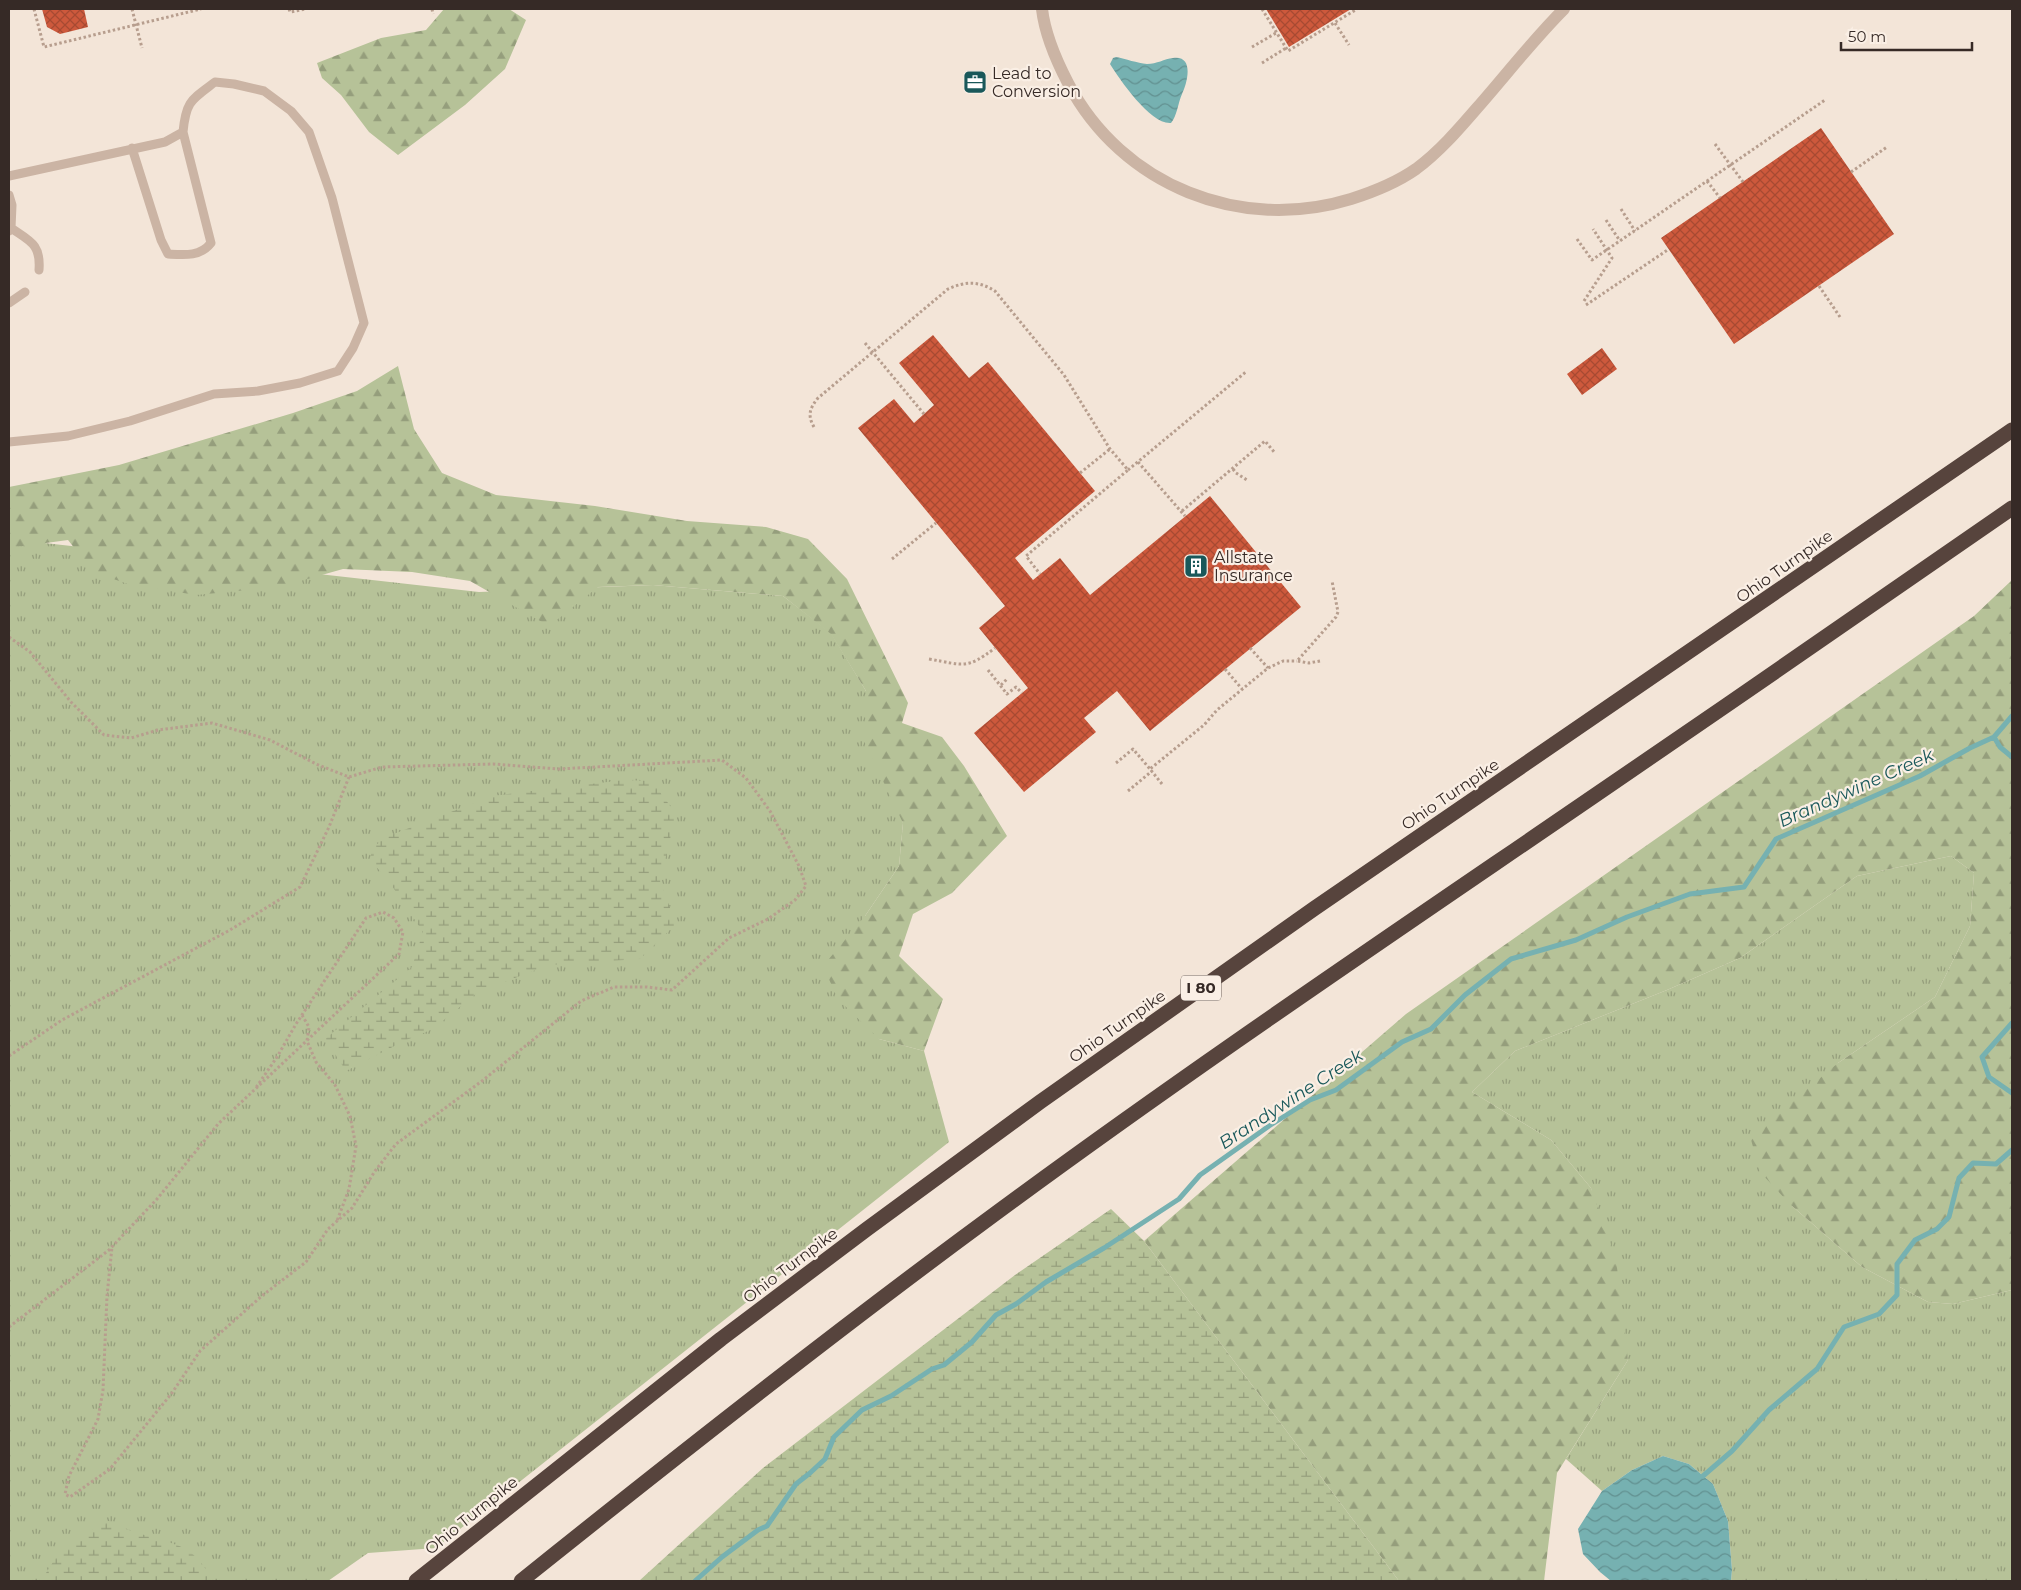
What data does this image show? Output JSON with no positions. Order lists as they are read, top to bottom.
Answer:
{
  "streets": {
    "highway": ["Ohio Turnpike", "I 80"]
  },
  "water": ["Brandywine Creek"],
  "places": {
    "office": ["Lead to Conversion"],
    "building": ["Allstate Insurance"]
  },
  "scale_bar": "50 m"
}
